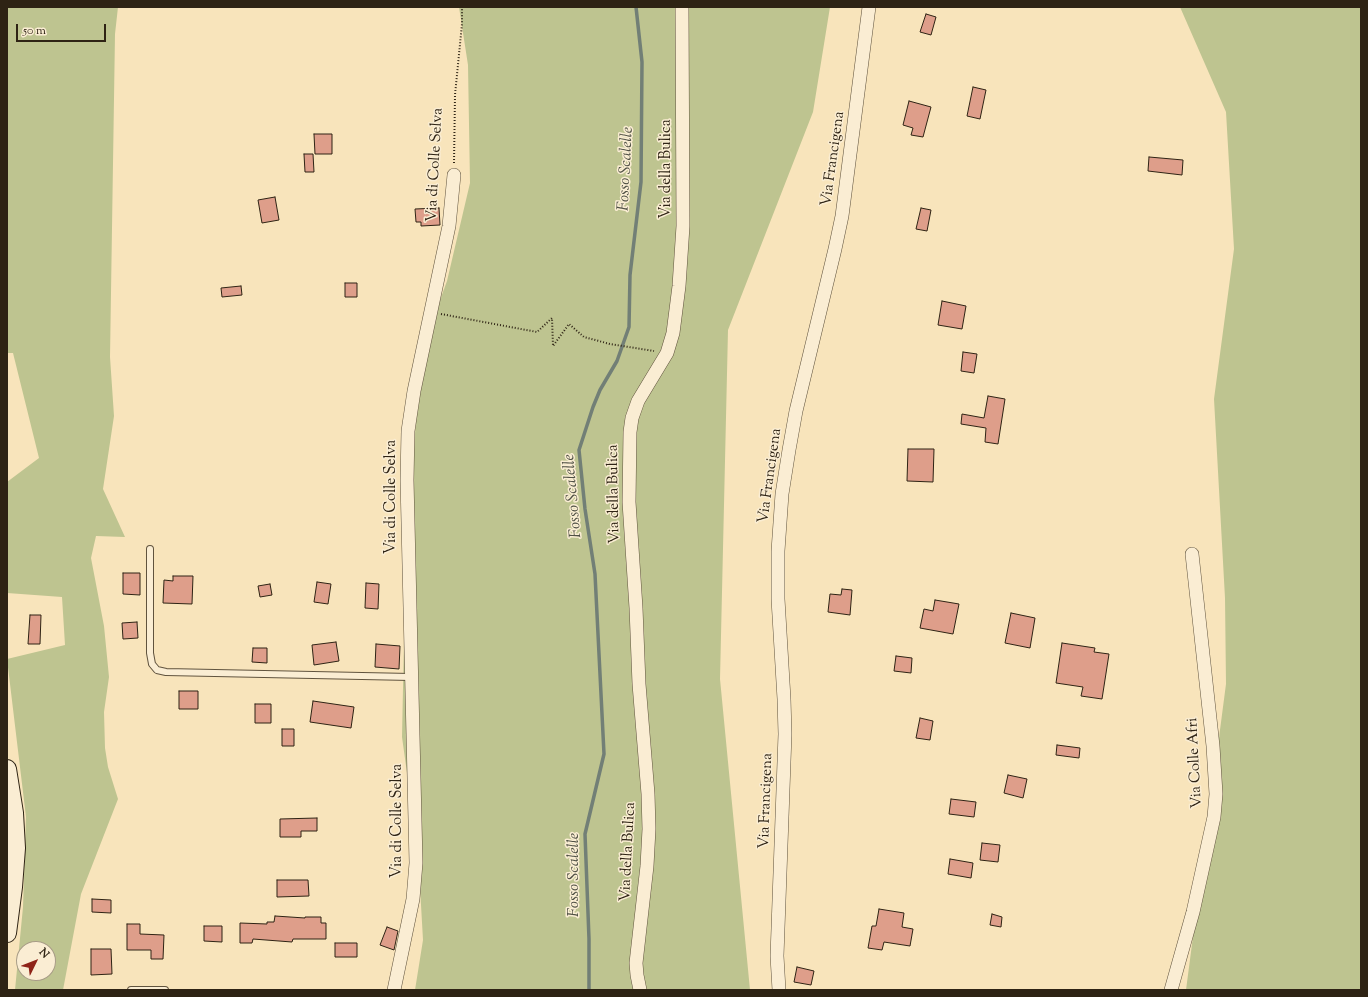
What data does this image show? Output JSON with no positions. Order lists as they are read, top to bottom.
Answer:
{
  "streets": {
    "street": [
      "Via Francigena",
      "Via di Colle Selva",
      "Via della Bulica",
      "Via Colle Afri"
    ]
  },
  "water": ["Fosso Scalelle"],
  "scale_bar": "50 m",
  "north": "top right"
}
